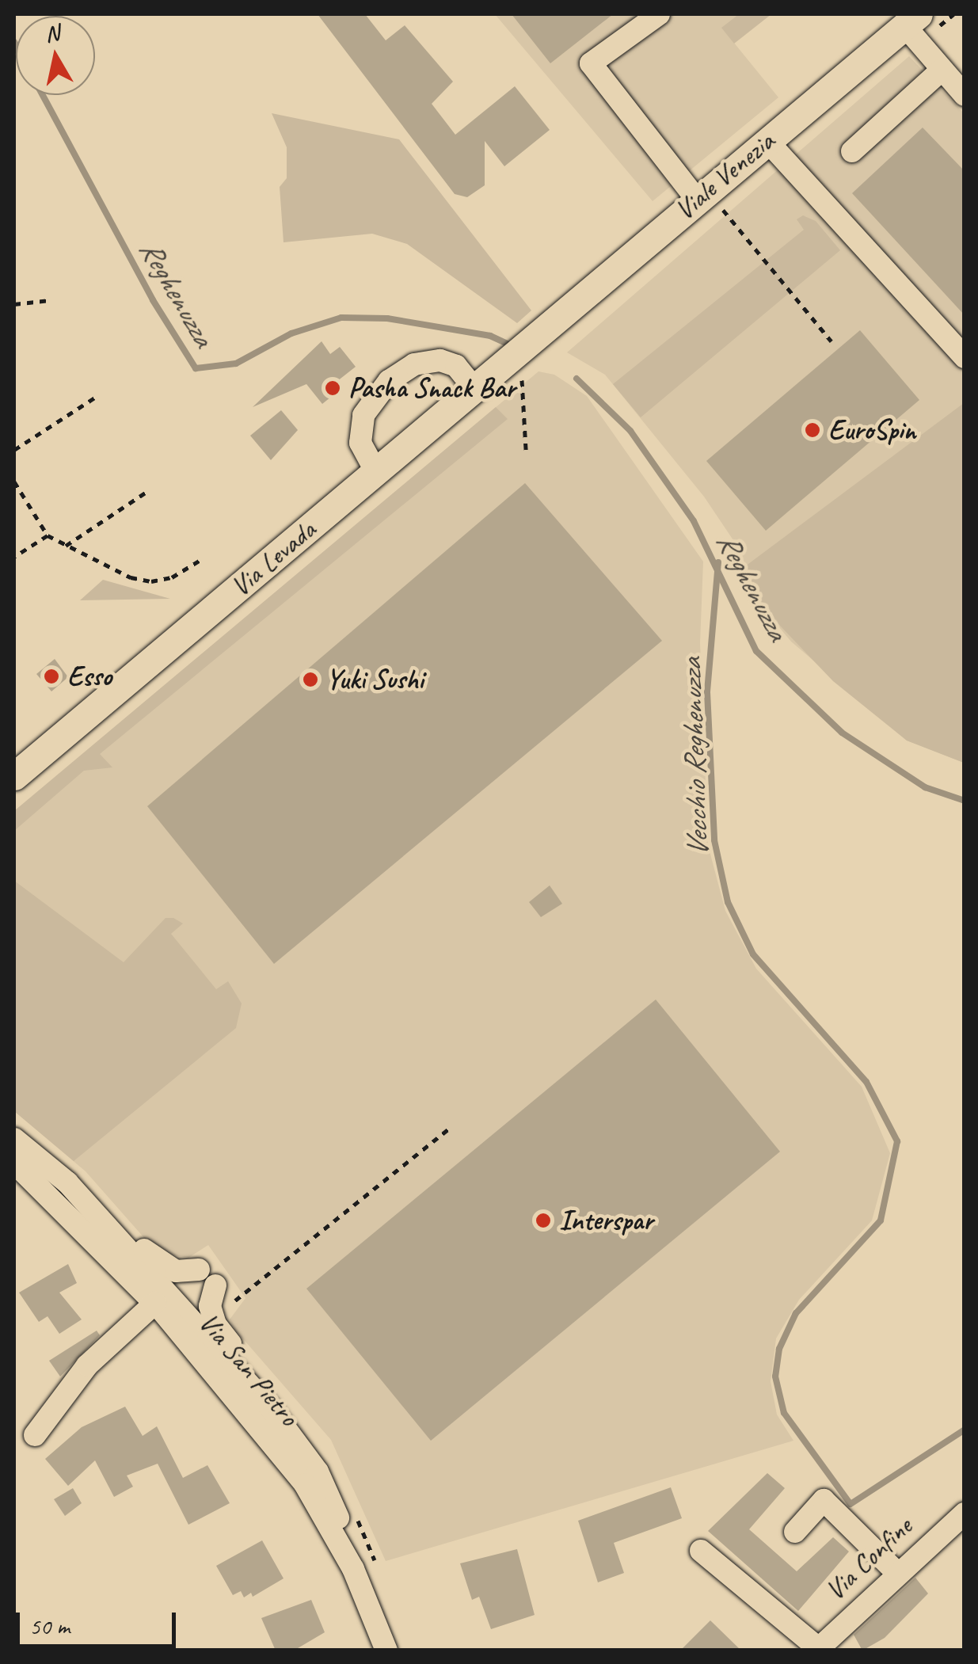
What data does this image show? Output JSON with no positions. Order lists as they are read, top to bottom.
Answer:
{
  "streets": {
    "main road": ["Viale Venezia", "Via Levada"],
    "street": ["Via San Pietro", "Via Confine"]
  },
  "crossings": [
    ["Viale Venezia", "Via Levada"]
  ],
  "water": ["Reghenuzza", "Vecchio Reghenuzza"],
  "places": [
    "Pasha Snack Bar",
    "EuroSpin",
    "Esso",
    "Yuki Sushi",
    "Interspar"
  ],
  "scale_bar": "50 m",
  "north": "top"
}
